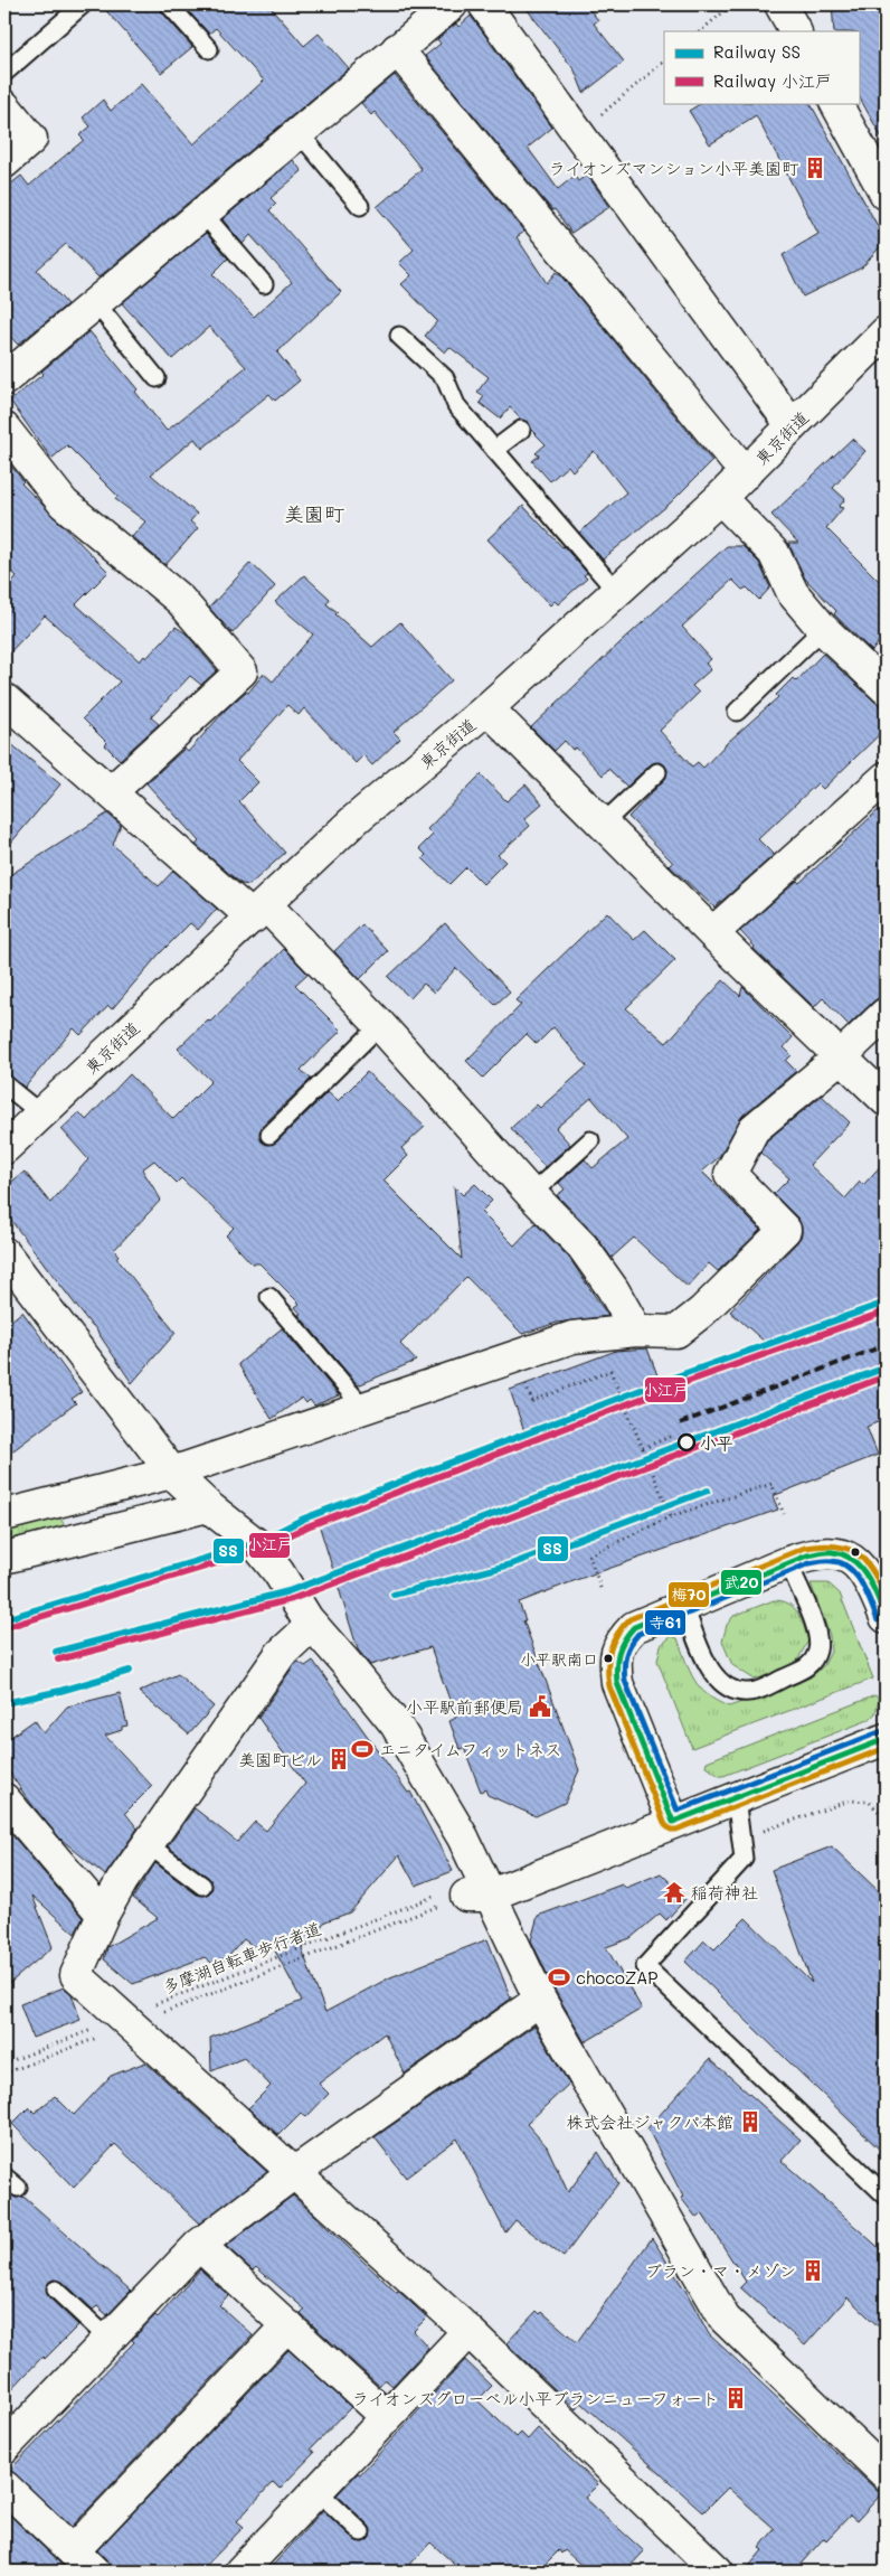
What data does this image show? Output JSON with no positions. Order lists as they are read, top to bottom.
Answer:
{
  "streets": {
    "street": ["東京街道"],
    "path": ["多摩湖自転車歩行者道"]
  },
  "districts": ["美園町"],
  "places": {
    "building": [
      "ライオンズマンション小平美園町",
      "美園町ビル",
      "株式会社ジャクパ本館",
      "ブラン・マ・メゾン",
      "ライオンズグローベル小平ブランニューフォート"
    ],
    "other": ["小平", "小平駅南口"],
    "public building": ["小平駅前郵便局"],
    "sports": ["エニタイムフィットネス", "chocoZAP"],
    "temple": ["稲荷神社"]
  },
  "lines": [
    "rail line SS",
    "rail line 小江戸",
    "transit line 梅70",
    "transit line 武20",
    "transit line 寺61"
  ],
  "legend": ["Railway SS", "Railway 小江戸"]
}
